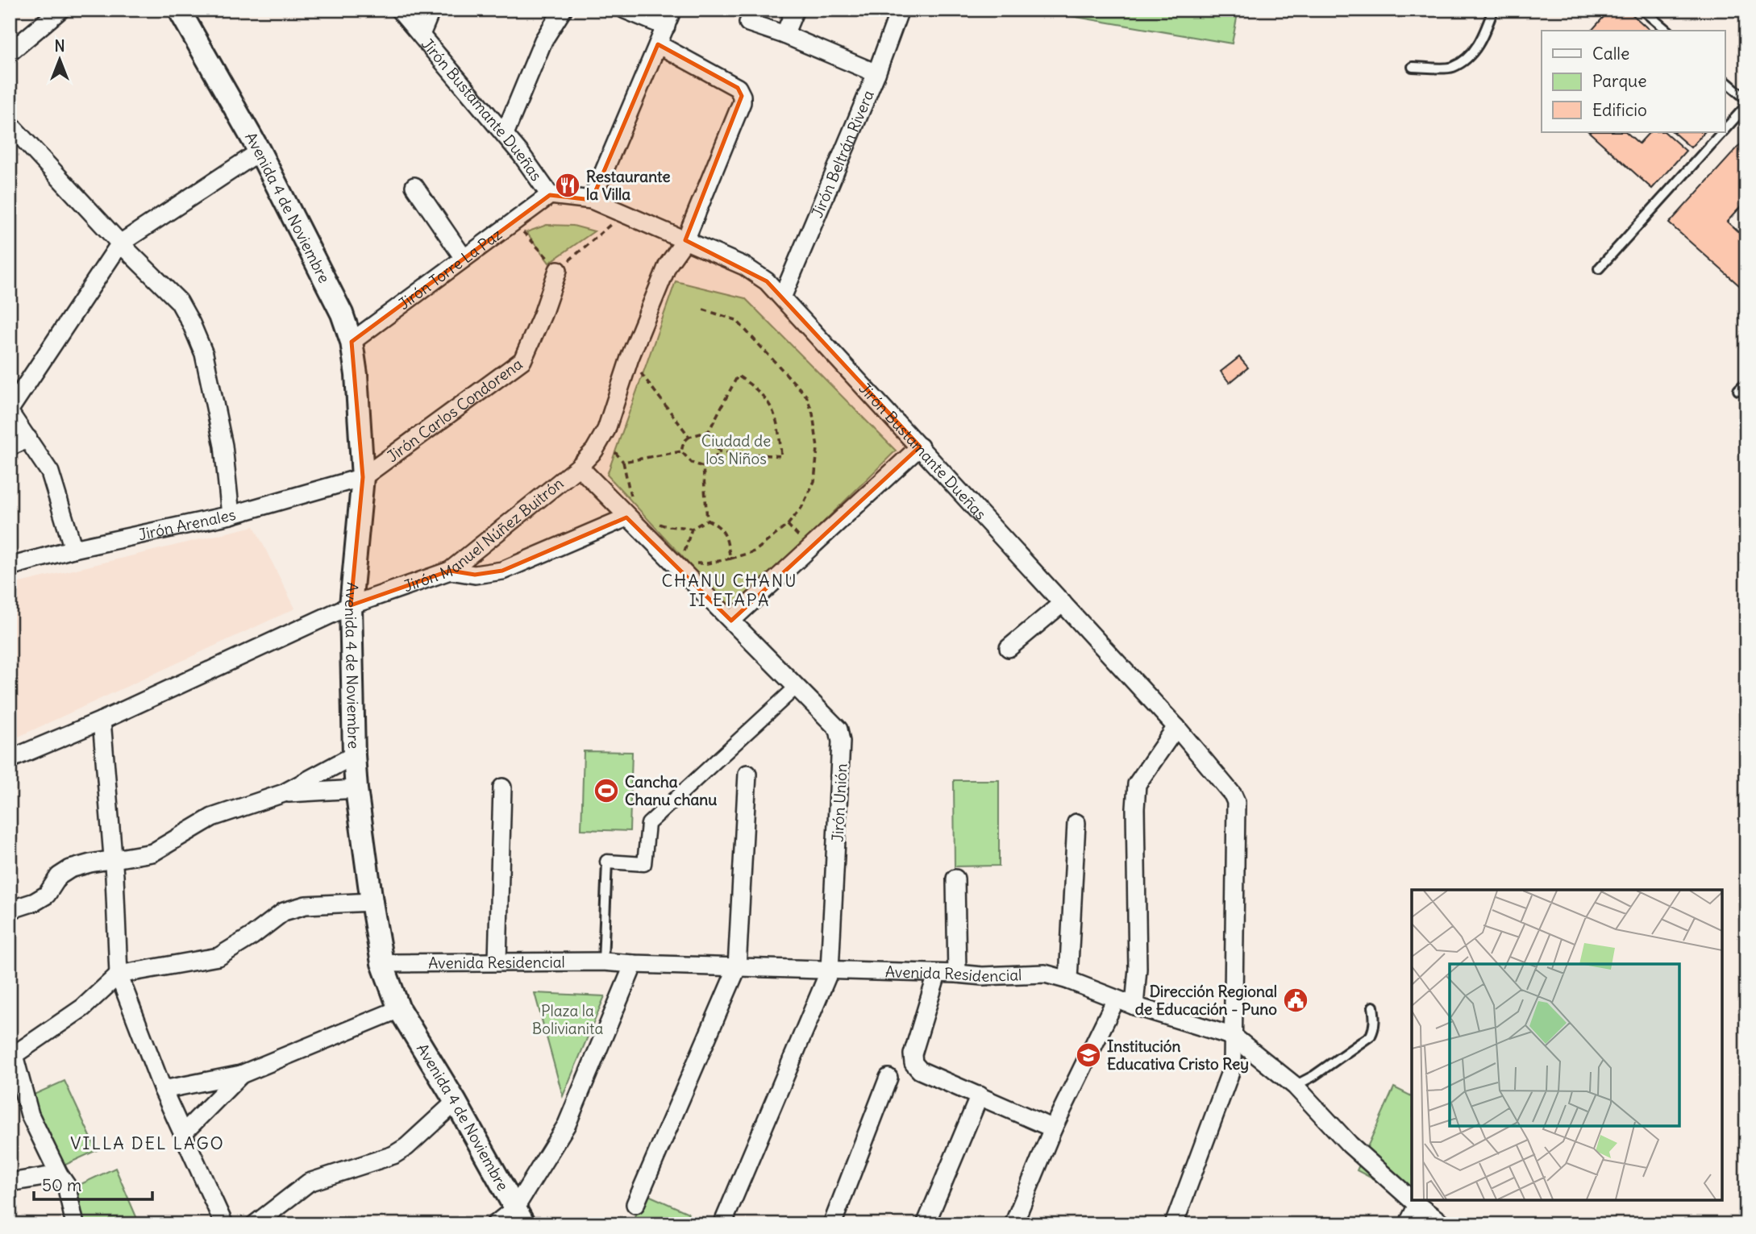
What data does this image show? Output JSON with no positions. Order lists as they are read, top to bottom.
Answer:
{
  "streets": {
    "street": [
      "Jirón Bustamante Dueñas",
      "Jirón Beltrán Rivera",
      "Avenida 4 de Noviembre",
      "Jirón Torre La Paz",
      "Jirón Carlos Condorena",
      "Jirón Arenales",
      "Jirón Manuel Núñez Buitrón",
      "Jirón Unión",
      "Avenida Residencial"
    ]
  },
  "crossings": [
    ["Jirón Bustamante Dueñas", "Jirón Beltrán Rivera"],
    ["Jirón Bustamante Dueñas", "Jirón Torre La Paz"],
    ["Jirón Bustamante Dueñas", "Jirón Manuel Núñez Buitrón"],
    ["Jirón Bustamante Dueñas", "Avenida Residencial"],
    ["Avenida 4 de Noviembre", "Jirón Torre La Paz"],
    ["Avenida 4 de Noviembre", "Jirón Carlos Condorena"],
    ["Avenida 4 de Noviembre", "Jirón Arenales"],
    ["Avenida 4 de Noviembre", "Jirón Manuel Núñez Buitrón"],
    ["Avenida 4 de Noviembre", "Avenida Residencial"],
    ["Jirón Carlos Condorena", "Jirón Arenales"],
    ["Jirón Manuel Núñez Buitrón", "Jirón Unión"],
    ["Jirón Unión", "Avenida Residencial"]
  ],
  "districts": ["CHANU CHANU II ETAPA", "VILLA DEL LAGO"],
  "parks": ["Ciudad de los Niños", "Plaza la Bolivianita"],
  "places": {
    "restaurant": ["Restaurante la Villa"],
    "sports": ["Cancha Chanu chanu"],
    "public building": ["Dirección Regional de Educación - Puno"],
    "school or university": ["Institución Educativa Cristo Rey"]
  },
  "legend": ["Calle", "Parque", "Edificio"],
  "scale_bar": "50 m",
  "north": "top"
}
